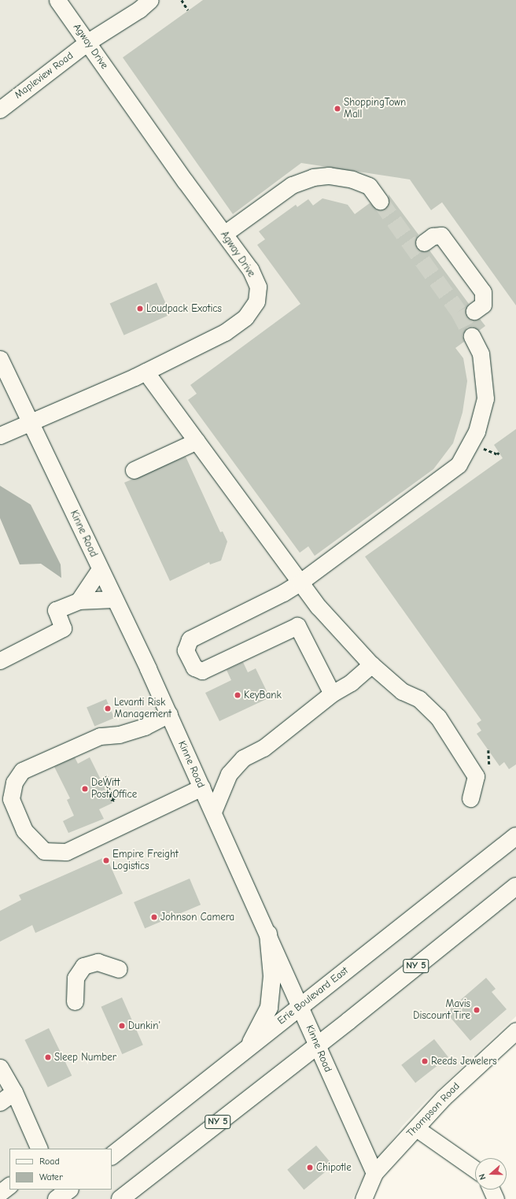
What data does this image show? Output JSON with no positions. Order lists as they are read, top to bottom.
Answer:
{
  "streets": {
    "main road": ["NY 5", "Erie Boulevard East"],
    "street": [
      "Agway Drive",
      "Mapleview Road",
      "Kinne Road",
      "Thompson Road"
    ]
  },
  "crossings": [
    ["Agway Drive", "Mapleview Road"],
    ["Agway Drive", "Kinne Road"],
    ["Kinne Road", "NY 5"],
    ["Kinne Road", "Erie Boulevard East"],
    ["Kinne Road", "Thompson Road"]
  ],
  "places": [
    "ShoppingTown Mall",
    "Loudpack Exotics",
    "KeyBank",
    "Levanti Risk Management",
    "DeWitt Post Office",
    "Empire Freight Logistics",
    "Johnson Camera",
    "Mavis Discount Tire",
    "Dunkin'",
    "Sleep Number",
    "Reeds Jewelers",
    "Chipotle"
  ],
  "legend": ["Road", "Water"],
  "north": "left"
}
